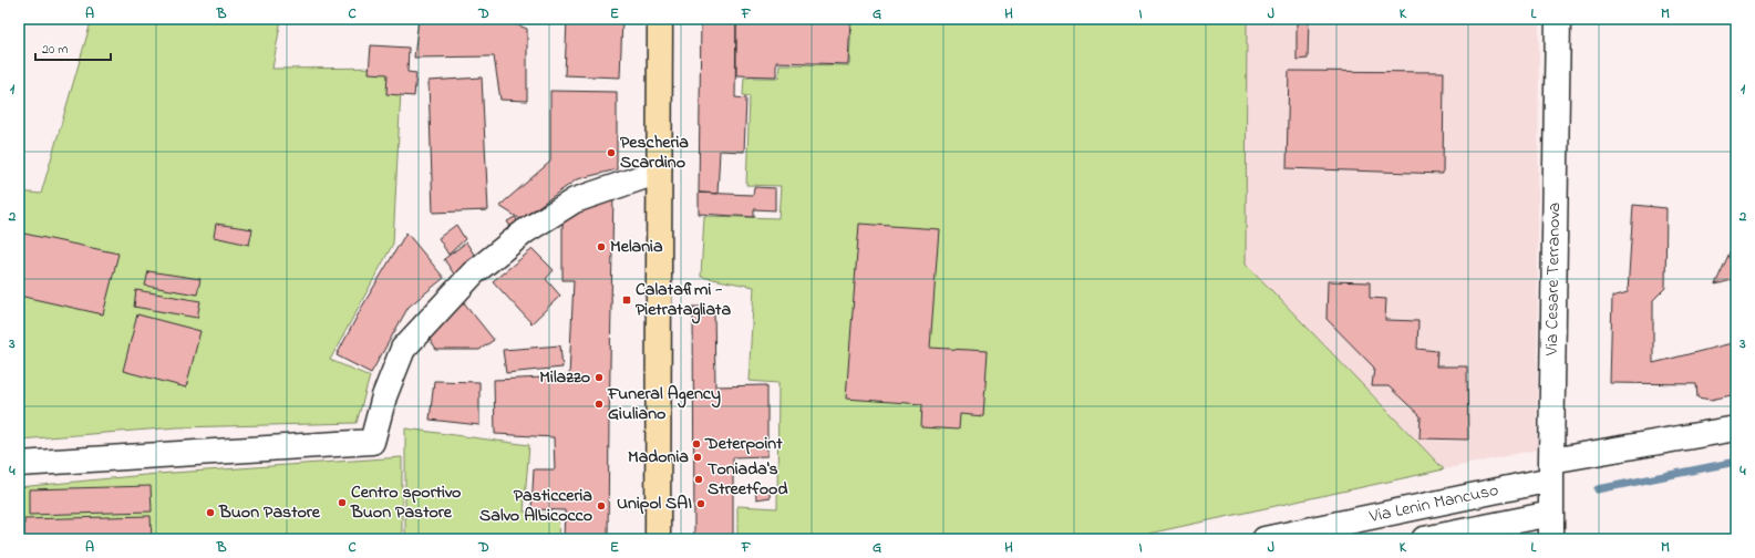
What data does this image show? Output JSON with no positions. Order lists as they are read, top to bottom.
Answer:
{
  "streets": {
    "street": ["Via Cesare Terranova", "Via Lenin Mancuso"]
  },
  "crossings": [
    ["Via Cesare Terranova", "Via Lenin Mancuso"]
  ],
  "places": {
    "other": [
      "Pescheria Scardino",
      "Melania",
      "Milazzo",
      "Funeral Agency Giuliano",
      "Deterpoint",
      "Madonia",
      "Toniada's Streetfood",
      "Centro sportivo Buon Pastore",
      "Unipol SAI",
      "Pasticceria Salvo Albicocco",
      "Buon Pastore"
    ],
    "transit": ["Calatafimi - Pietratagliata"]
  },
  "scale_bar": "20 m",
  "grid": {
    "columns": [
      "A",
      "B",
      "C",
      "D",
      "E",
      "F",
      "G",
      "H",
      "I",
      "J",
      "K",
      "L",
      "M"
    ],
    "rows": [
      "1",
      "2",
      "3",
      "4"
    ]
  }
}
